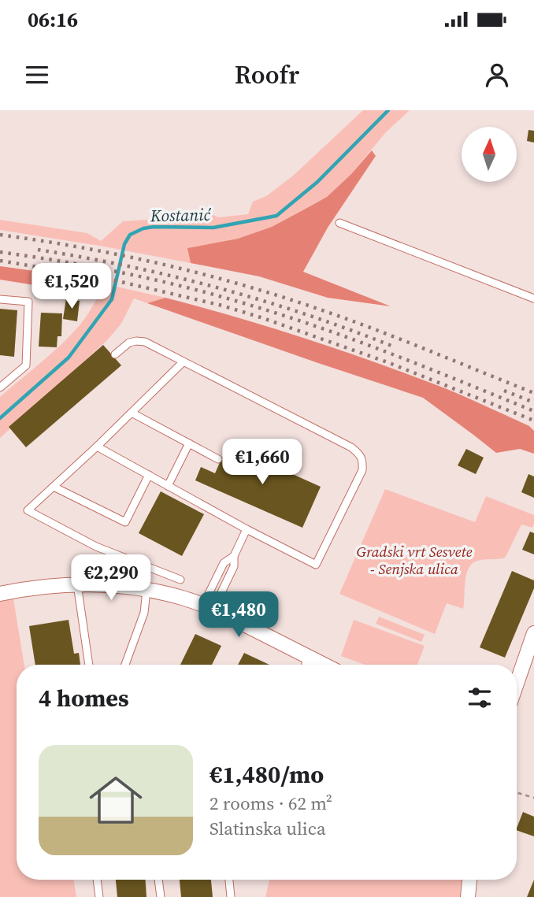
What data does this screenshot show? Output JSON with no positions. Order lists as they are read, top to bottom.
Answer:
{
  "water": ["Kostanić"],
  "parks": ["Gradski vrt Sesvete - Senjska ulica"],
  "north": "top",
  "page": {
    "status": "06:16",
    "header": "Roofr",
    "price": [
      "€1,520",
      "€1,660",
      "€2,290",
      "€1,480"
    ],
    "heading": "4 homes",
    "list": [
      {
        "name": "€1,480/mo",
        "note": "2 rooms · 62 m² · Slatinska ulica"
      }
    ]
  }
}
